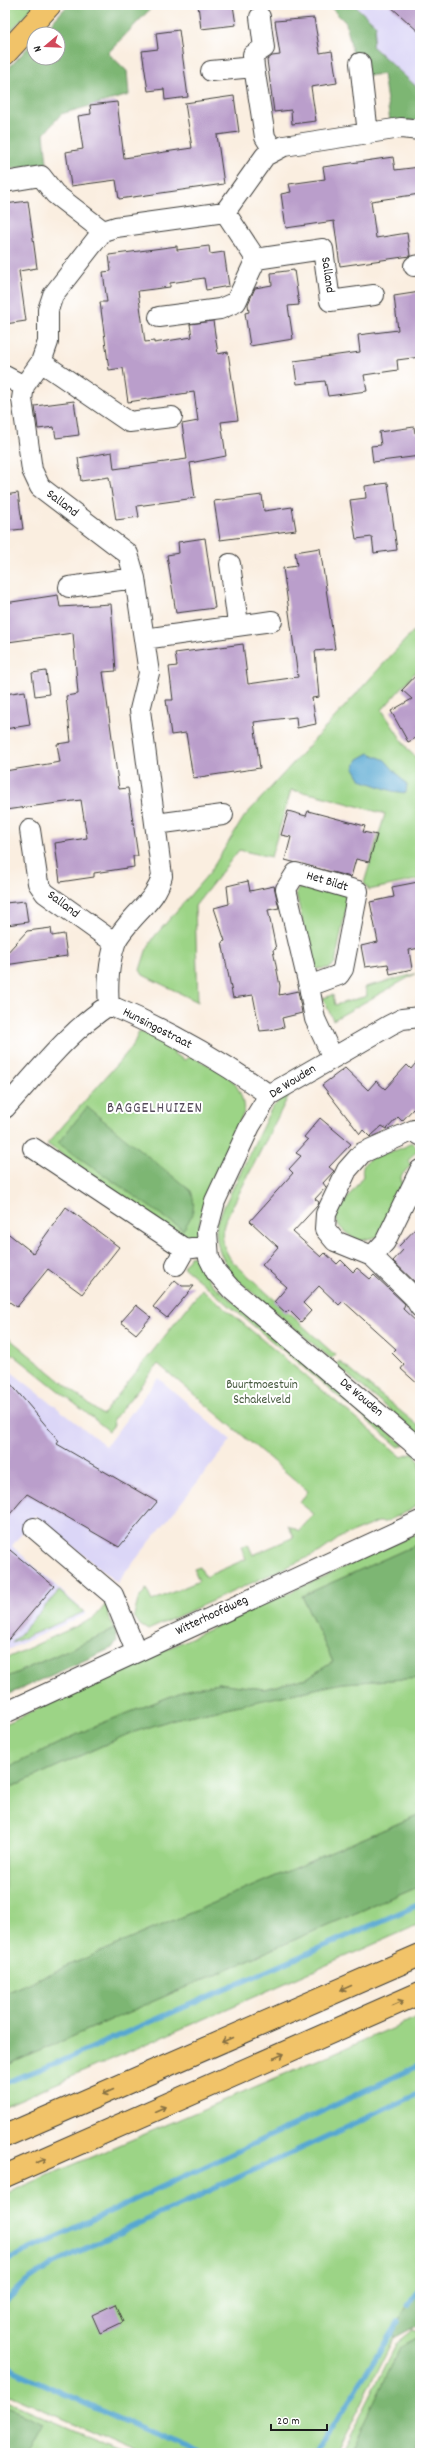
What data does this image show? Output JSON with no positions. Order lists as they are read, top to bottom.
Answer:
{
  "streets": {
    "street": [
      "Salland",
      "Het Bildt",
      "Hunsingostraat",
      "De Wouden",
      "Witterhoofdweg"
    ]
  },
  "crossings": [
    ["Salland", "Hunsingostraat"],
    ["Het Bildt", "De Wouden"],
    ["Hunsingostraat", "De Wouden"]
  ],
  "districts": ["BAGGELHUIZEN"],
  "parks": ["Buurtmoestuin Schakelveld"],
  "scale_bar": "20 m",
  "north": "left"
}
